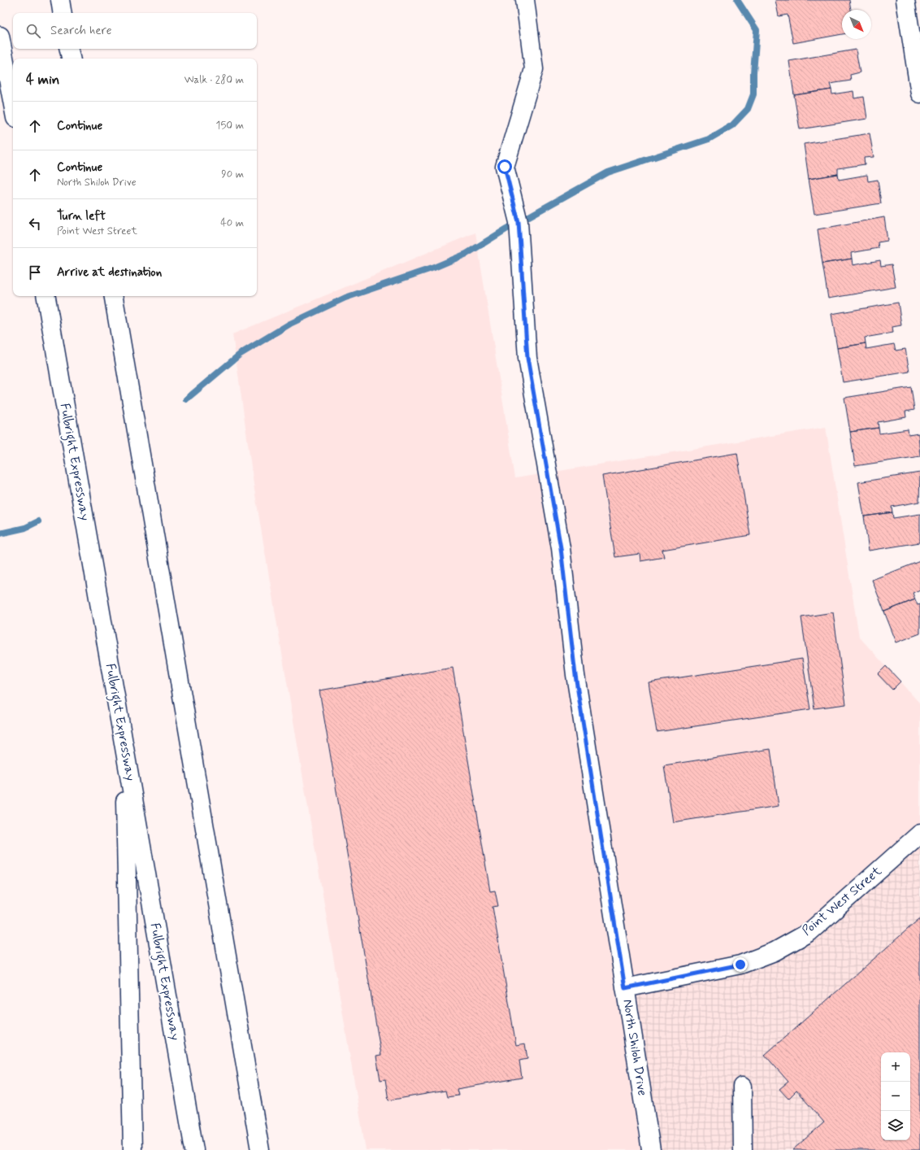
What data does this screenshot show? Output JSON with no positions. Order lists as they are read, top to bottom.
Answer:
{
  "streets": {
    "main road": ["Fulbright Expressway", "Point West Street", "North Shiloh Drive"]
  },
  "crossings": [
    ["Point West Street", "North Shiloh Drive"]
  ],
  "north": "bottom right",
  "page": {
    "search": "Search here",
    "heading": ["4 min", "Walk · 280 m"],
    "list": [
      ["Continue", "150 m"],
      ["Continue", "North Shiloh Drive", "90 m"],
      ["Turn left", "Point West Street", "40 m"],
      "Arrive at destination"
    ],
    "map_buttons": ["+", "−"]
  }
}
